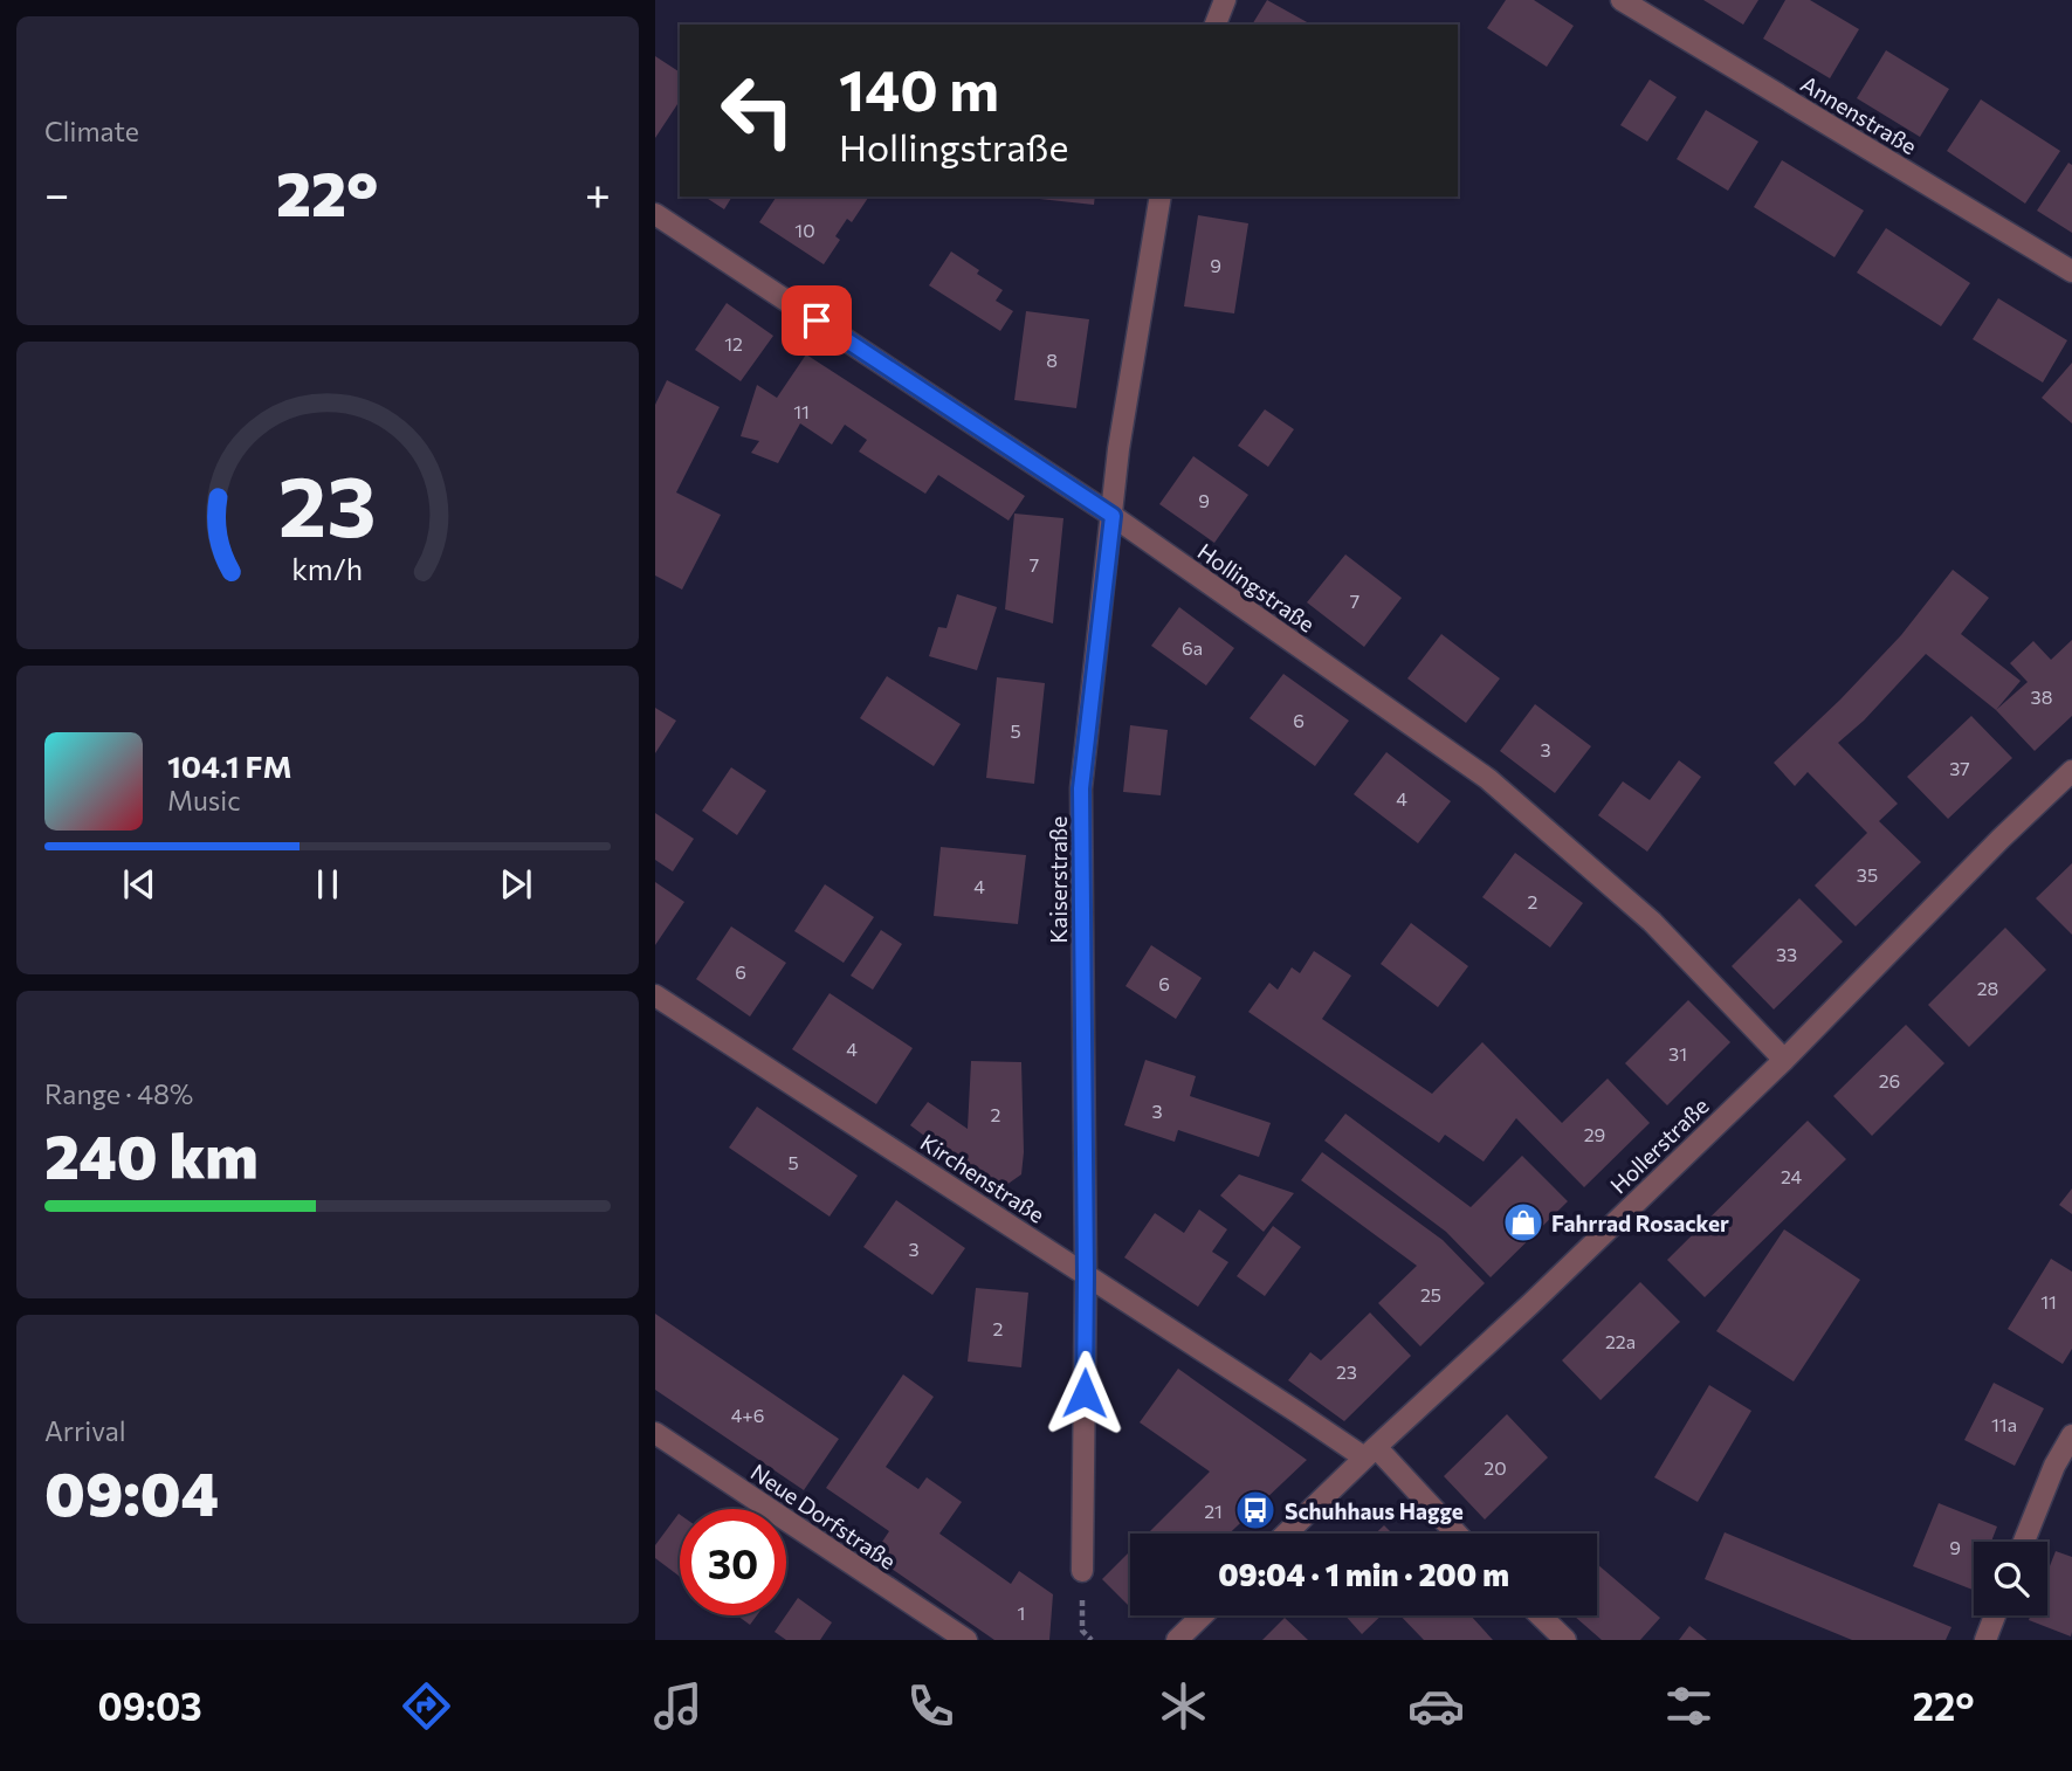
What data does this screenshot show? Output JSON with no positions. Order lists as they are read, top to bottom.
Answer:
{
  "streets": {
    "street": [
      "Annenstraße",
      "Hollingstraße",
      "Kaiserstraße",
      "Hollerstraße",
      "Kirchenstraße",
      "Neue Dorfstraße"
    ]
  },
  "crossings": [
    ["Hollingstraße", "Kaiserstraße"],
    ["Hollingstraße", "Hollerstraße"],
    ["Kaiserstraße", "Kirchenstraße"],
    ["Hollerstraße", "Kirchenstraße"]
  ],
  "places": {
    "shop": ["Fahrrad Rosacker"],
    "bus stop": ["Schuhhaus Hagge"]
  },
  "house_numbers": [
    "10",
    "9",
    "12",
    "8",
    "11",
    "9",
    "7",
    "7",
    "6a",
    "38",
    "6",
    "5",
    "3",
    "37",
    "4",
    "35",
    "4",
    "2",
    "33",
    "6",
    "6",
    "28",
    "4",
    "31",
    "26",
    "3",
    "2",
    "29",
    "5",
    "24",
    "3",
    "25",
    "11",
    "2",
    "22a",
    "23",
    "4+6",
    "11a",
    "20",
    "21",
    "9",
    "1"
  ],
  "page": {
    "tile": [
      "Climate",
      ["Range · 48%", "240 km"],
      ["Arrival", "09:04"]
    ],
    "turn": ["140 m", "Hollingstraße"],
    "heat": ["−", "22°", "+"],
    "song": ["104.1 FM", "Music"],
    "limit": "30",
    "trip": "09:04 · 1 min · 200 m",
    "tabs": ["09:03", "22°"],
    "gauge": ["23", "km/h"]
  }
}
